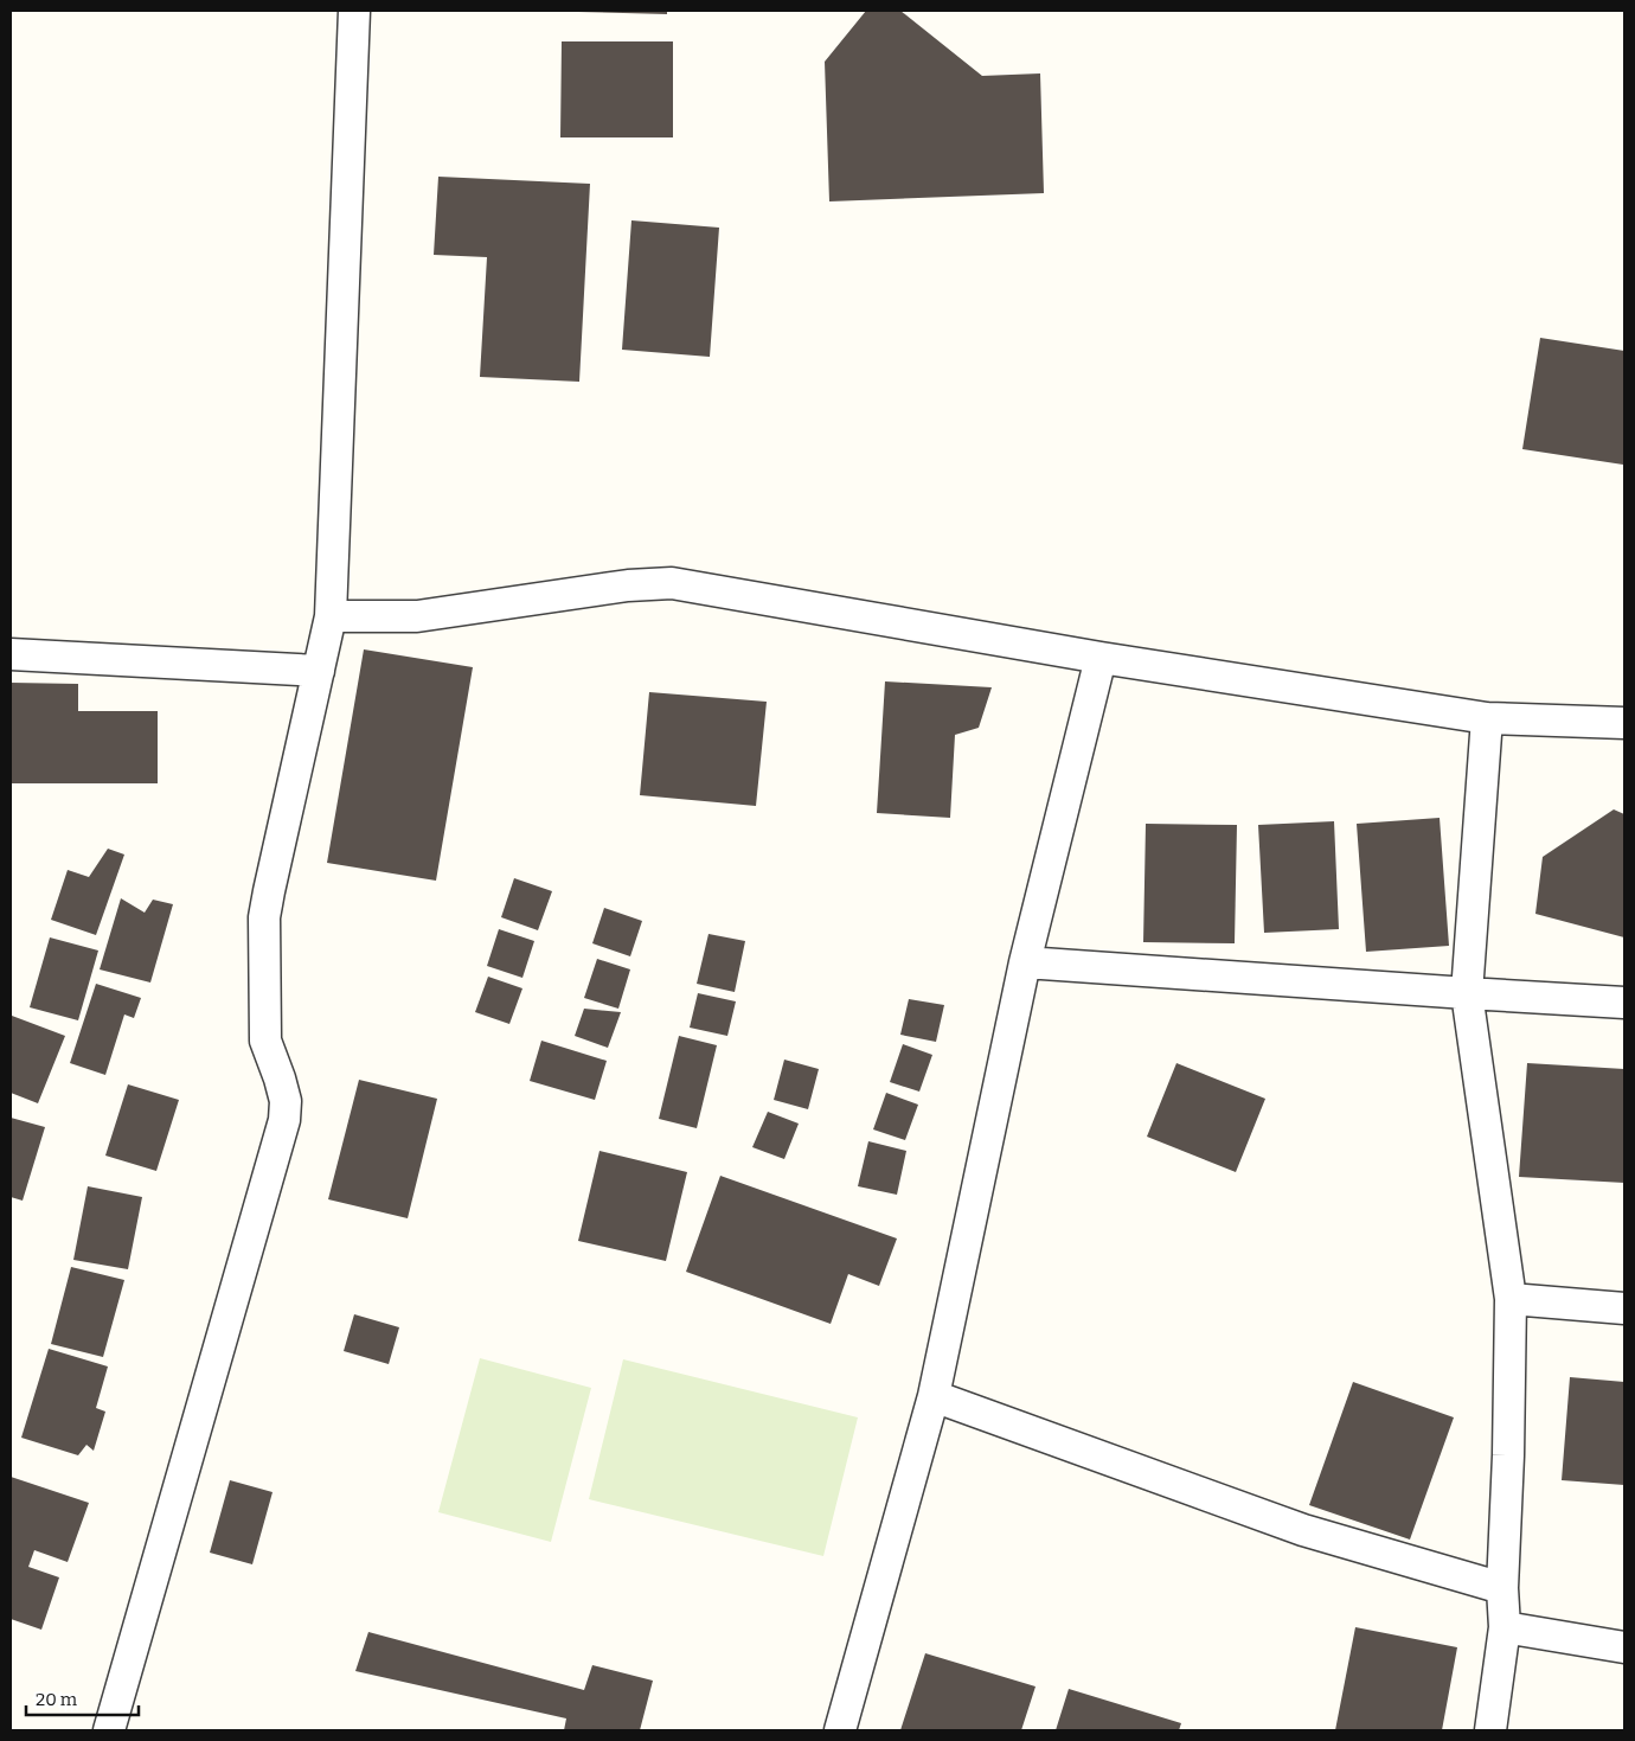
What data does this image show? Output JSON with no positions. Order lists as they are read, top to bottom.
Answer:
{
  "scale_bar": "20 m"
}
